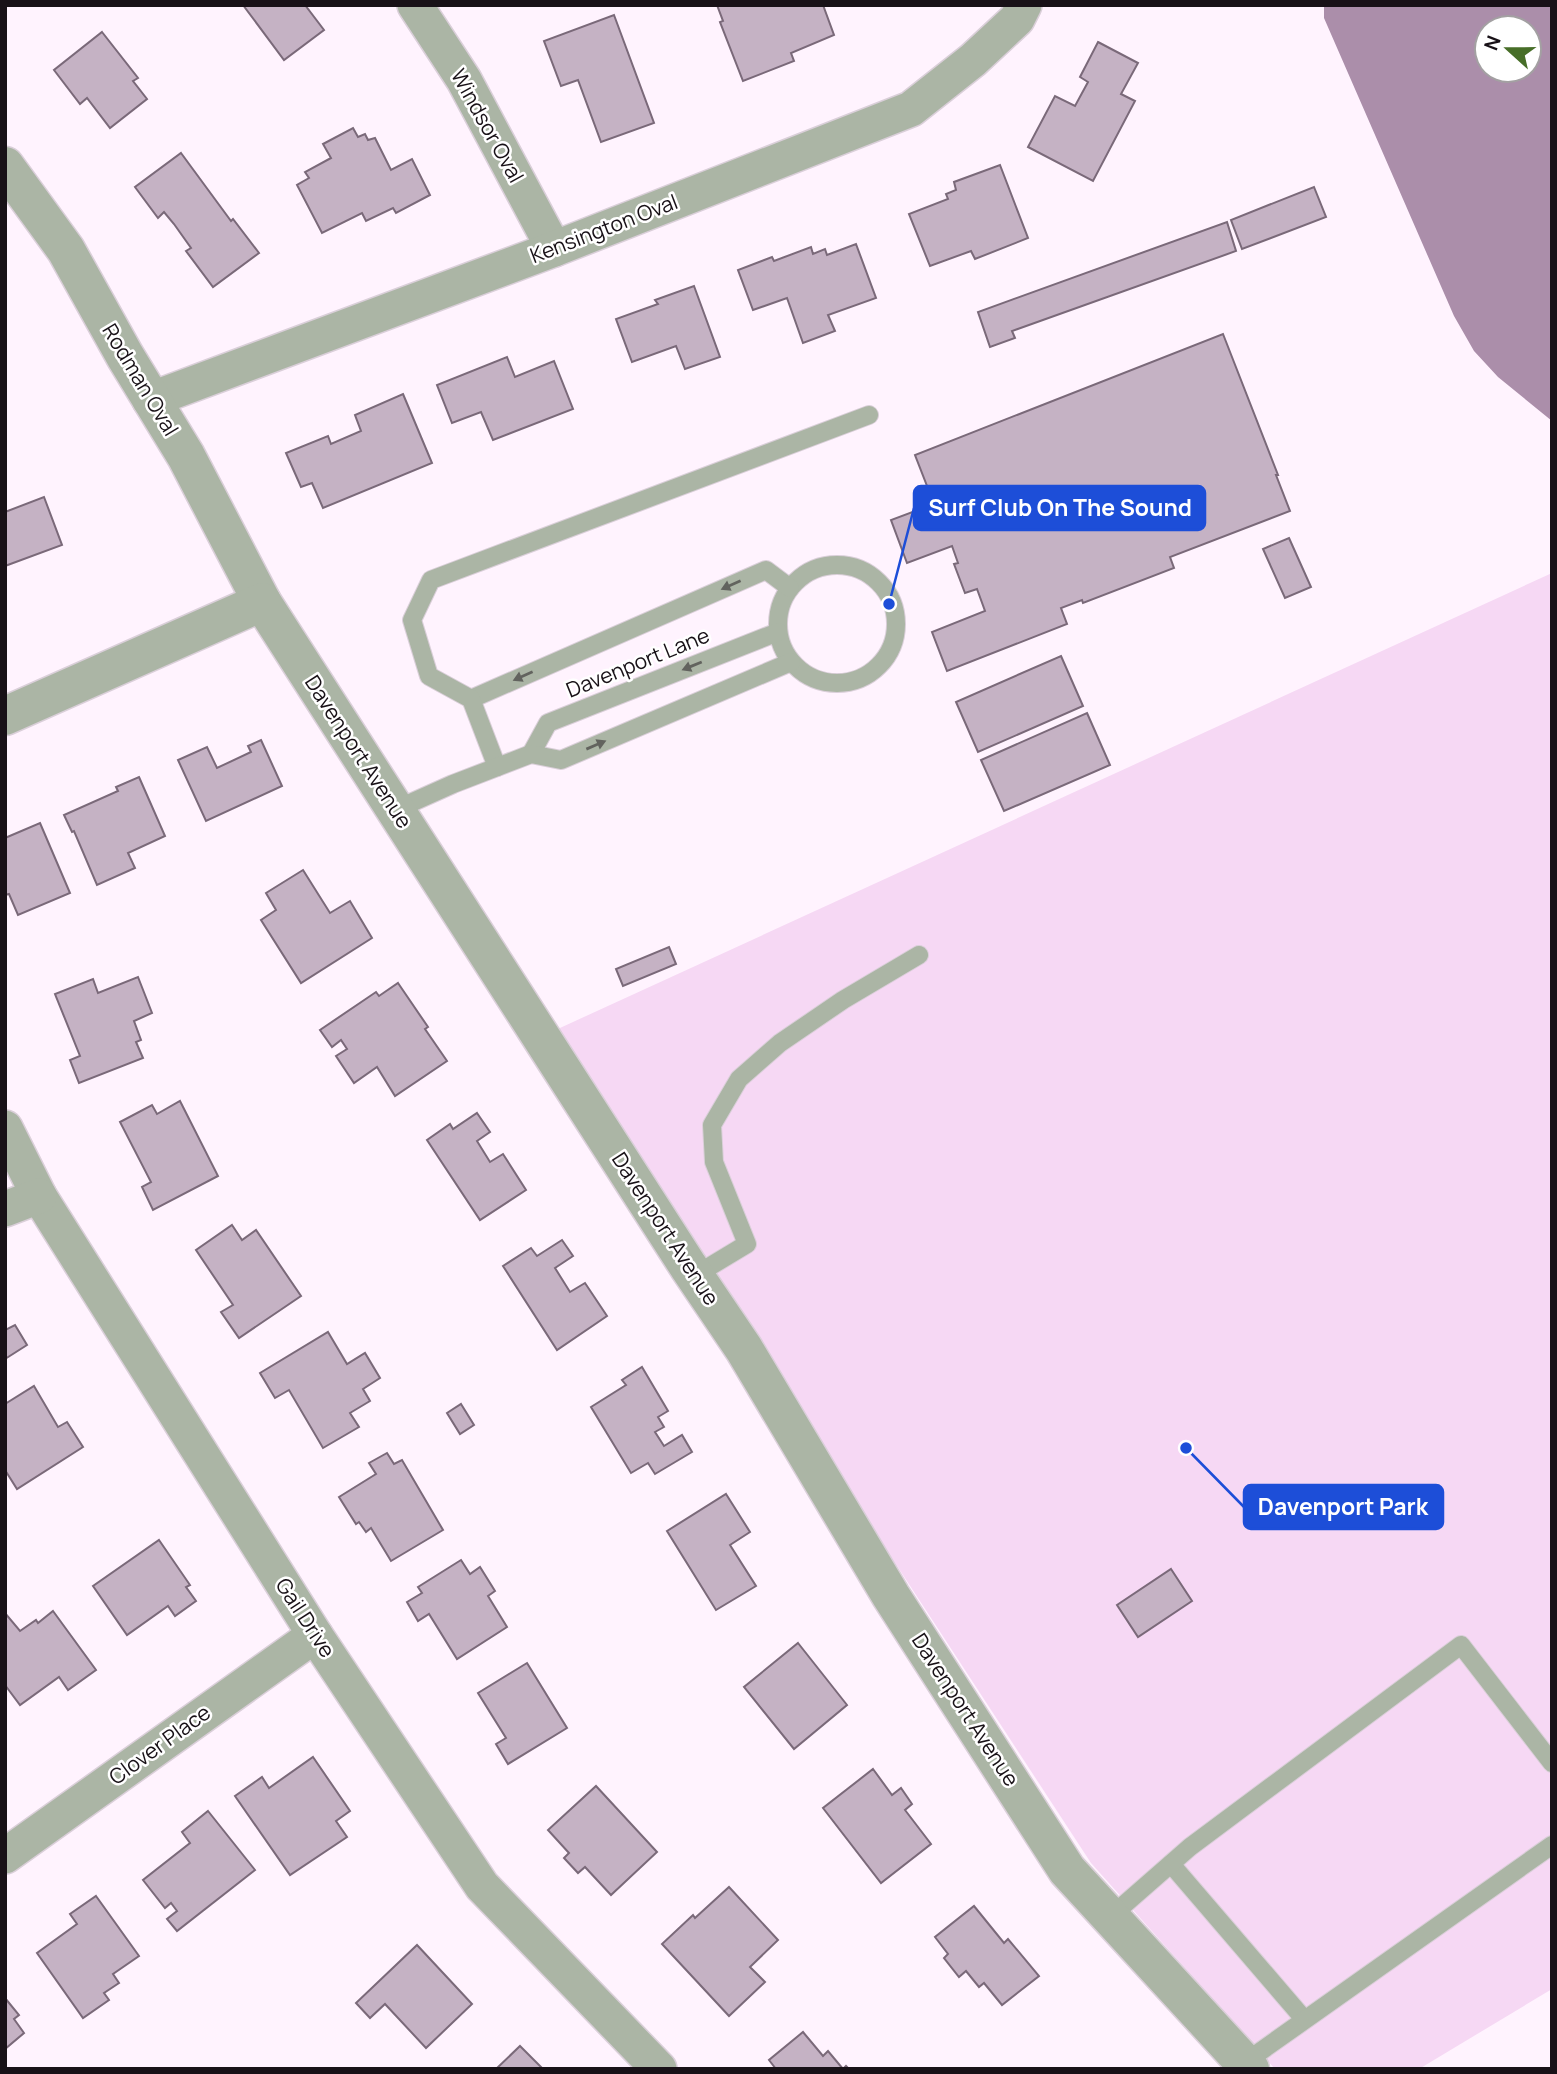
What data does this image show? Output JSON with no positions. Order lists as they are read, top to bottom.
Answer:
{
  "streets": {
    "street": [
      "Windsor Oval",
      "Kensington Oval",
      "Rodman Oval",
      "Davenport Avenue",
      "Gail Drive",
      "Clover Place"
    ],
    "lane": ["Davenport Lane"]
  },
  "crossings": [
    ["Windsor Oval", "Kensington Oval"],
    ["Kensington Oval", "Rodman Oval"],
    ["Rodman Oval", "Davenport Avenue"],
    ["Gail Drive", "Clover Place"]
  ],
  "places": ["Surf Club On The Sound", "Davenport Park"],
  "north": "left"
}
